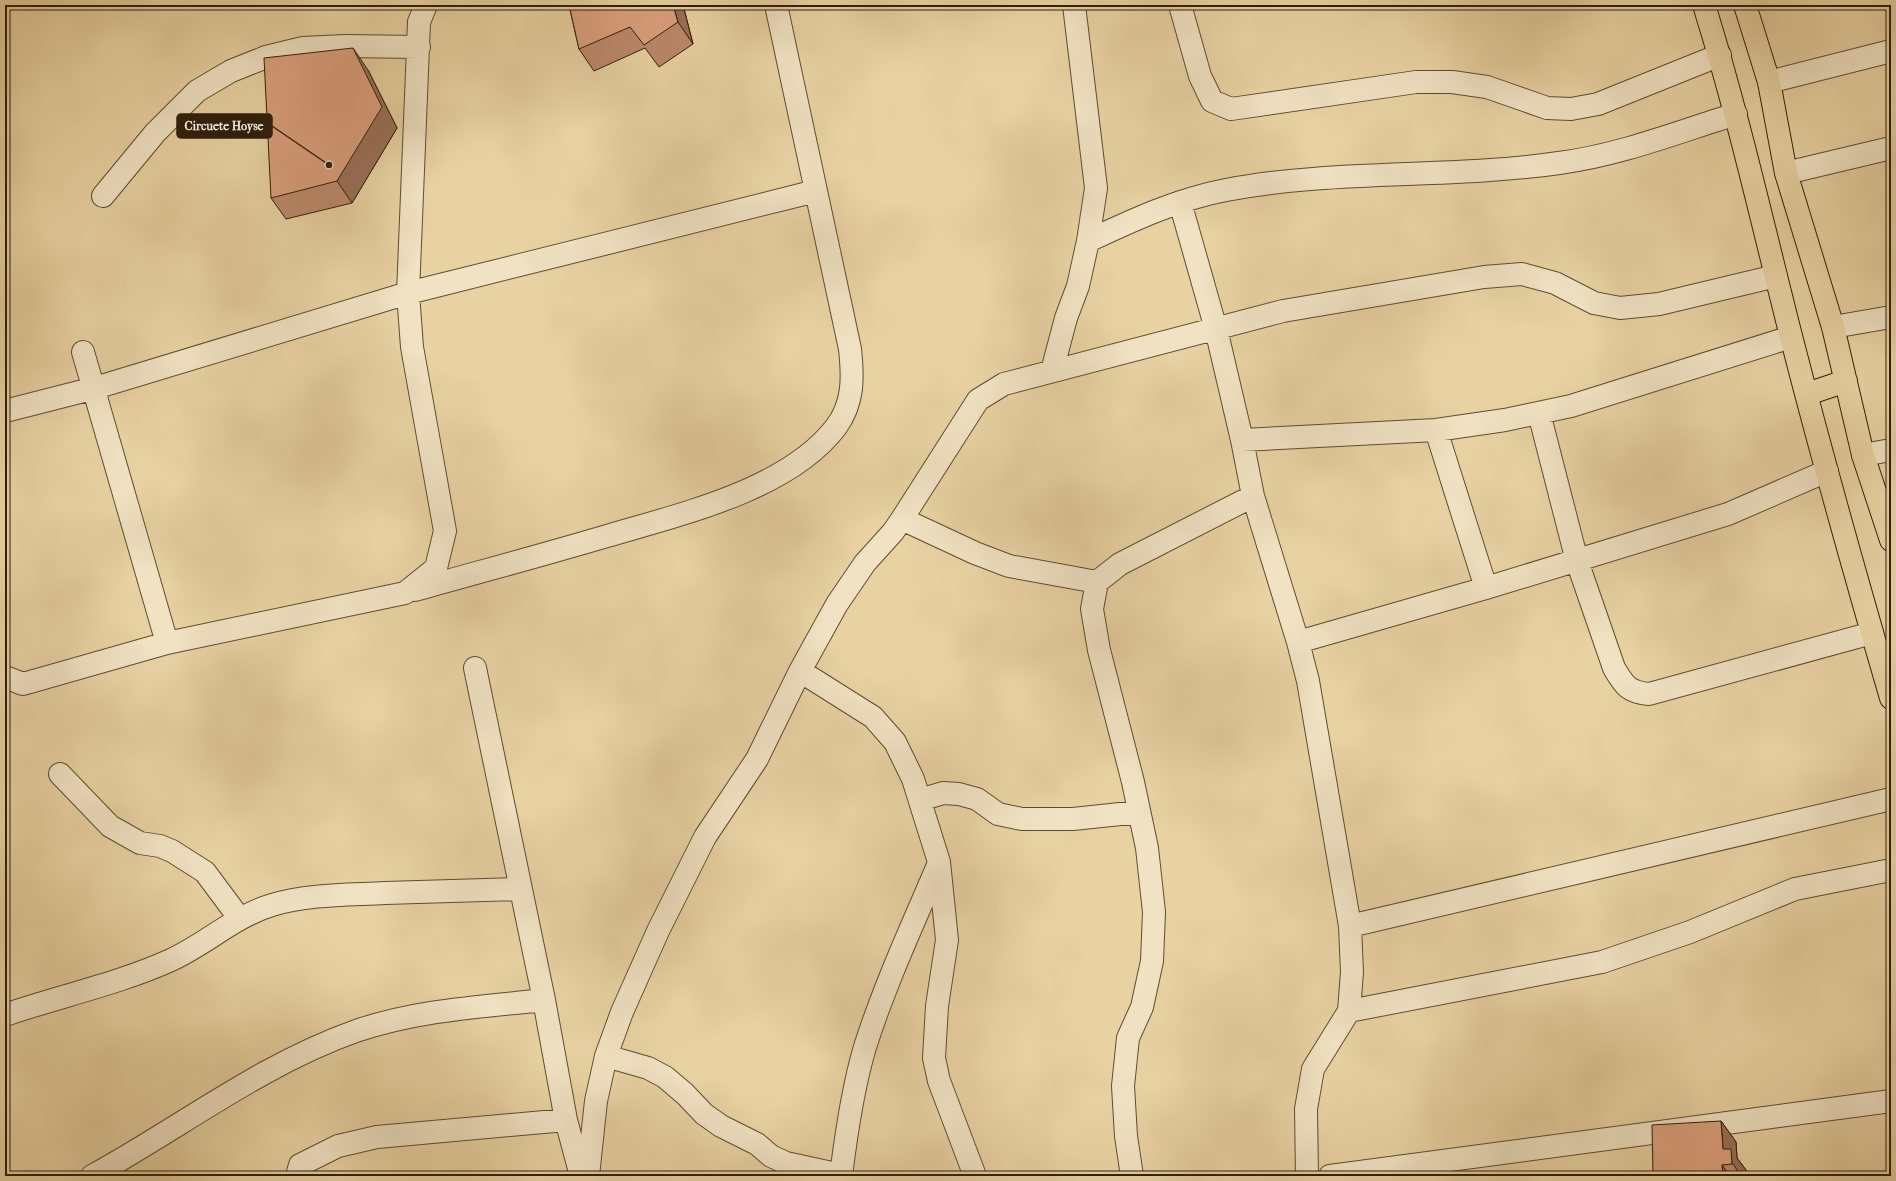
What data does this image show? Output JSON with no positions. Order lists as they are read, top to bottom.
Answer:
{
  "places": ["Circuete Hoyse"]
}
